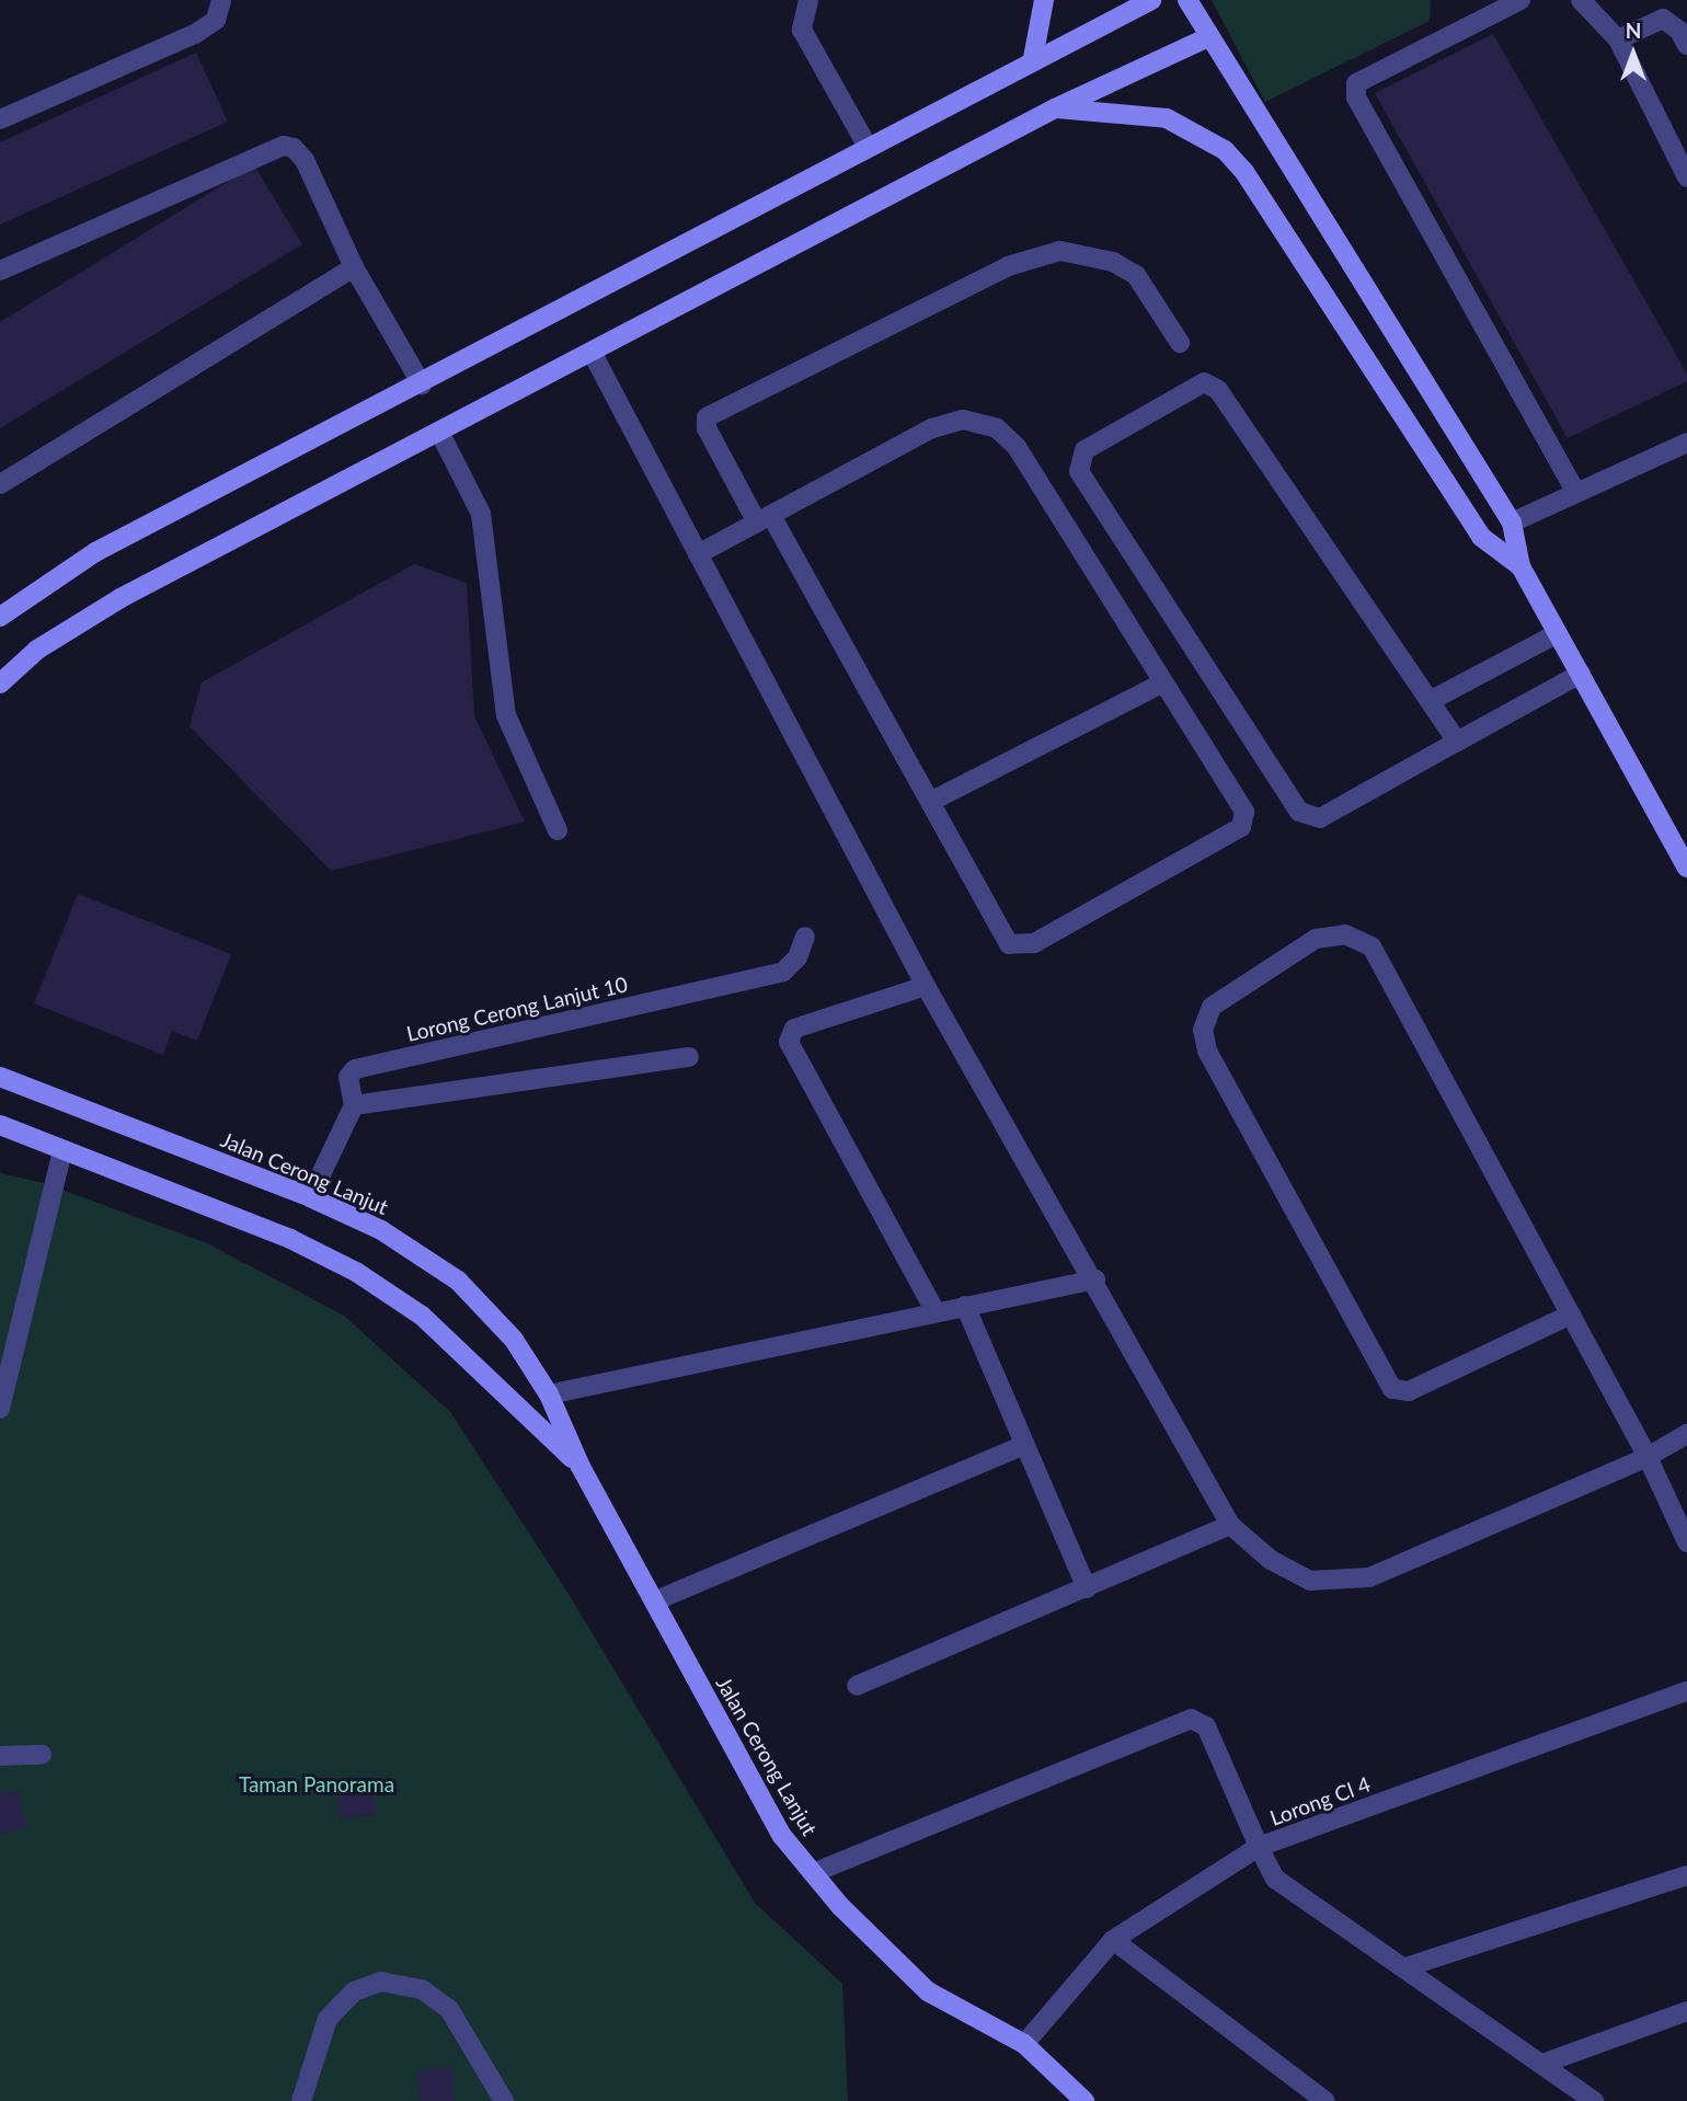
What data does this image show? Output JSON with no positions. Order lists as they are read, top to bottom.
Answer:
{
  "streets": {
    "street": ["Lorong Cerong Lanjut 10", "Jalan Cerong Lanjut", "Lorong Cl 4"]
  },
  "crossings": [
    ["Lorong Cerong Lanjut 10", "Jalan Cerong Lanjut"],
    ["Jalan Cerong Lanjut", "Lorong Cl 4"]
  ],
  "parks": ["Taman Panorama"],
  "north": "top"
}
